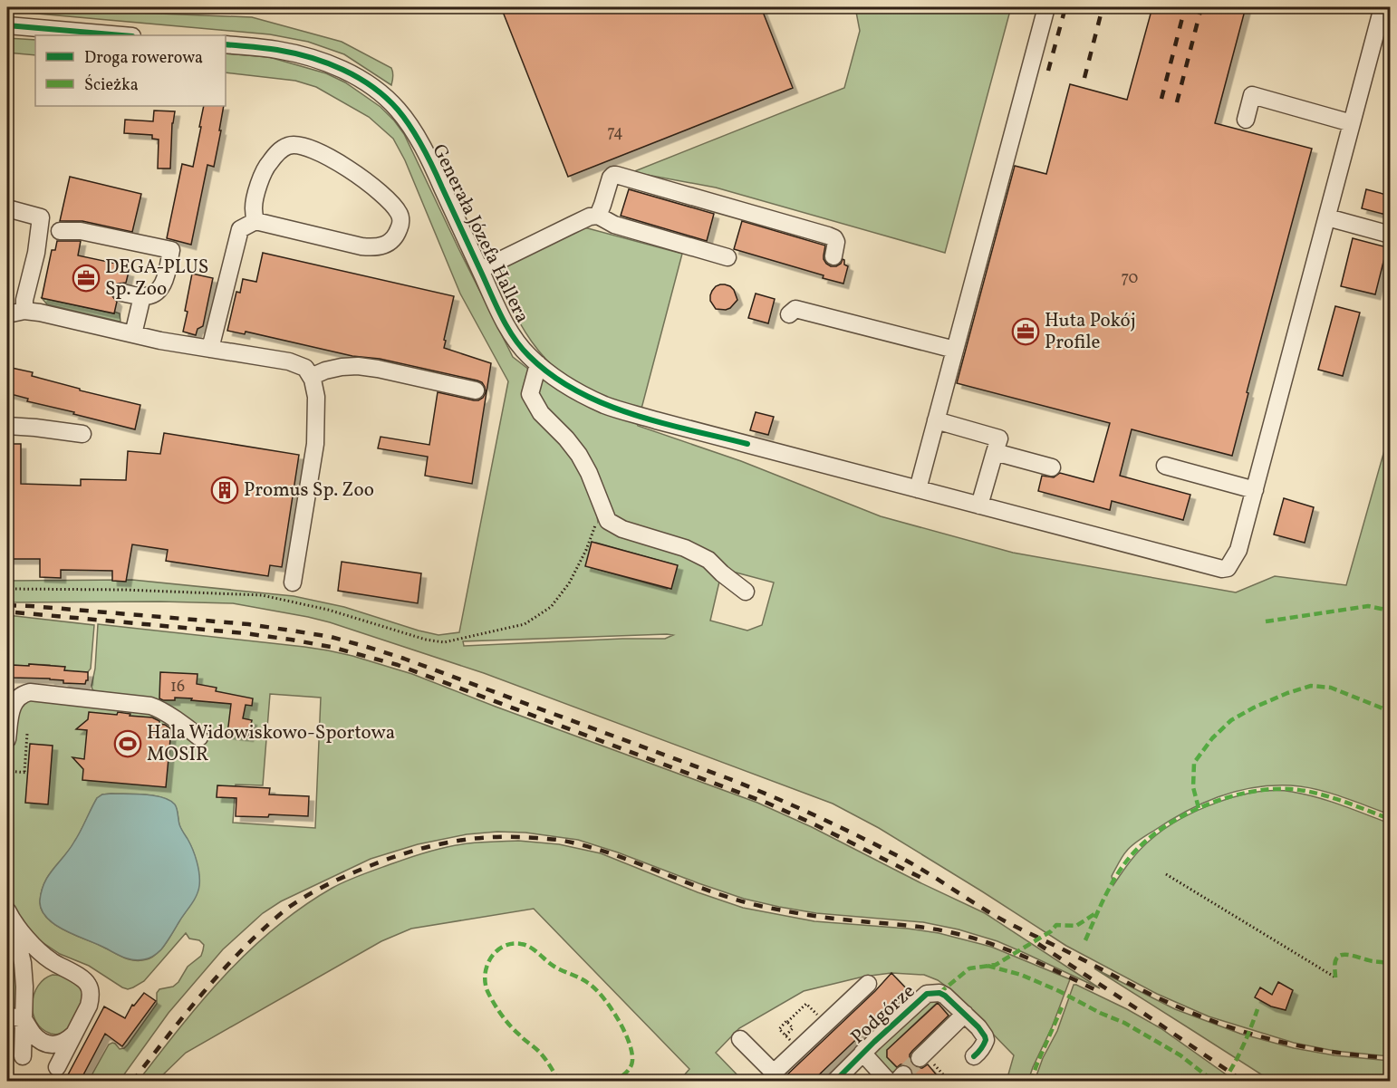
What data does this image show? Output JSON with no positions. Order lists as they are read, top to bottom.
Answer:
{
  "streets": {
    "street": ["Generała Józefa Hallera", "Podgórze"]
  },
  "places": {
    "office": ["DEGA-PLUS Sp. Zoo", "Huta Pokój Profile"],
    "building": ["Promus Sp. Zoo"],
    "sports": ["Hala Widowiskowo-Sportowa MOSIR"]
  },
  "house_numbers": ["74", "70", "16"],
  "legend": ["Droga rowerowa", "Ścieżka"]
}
